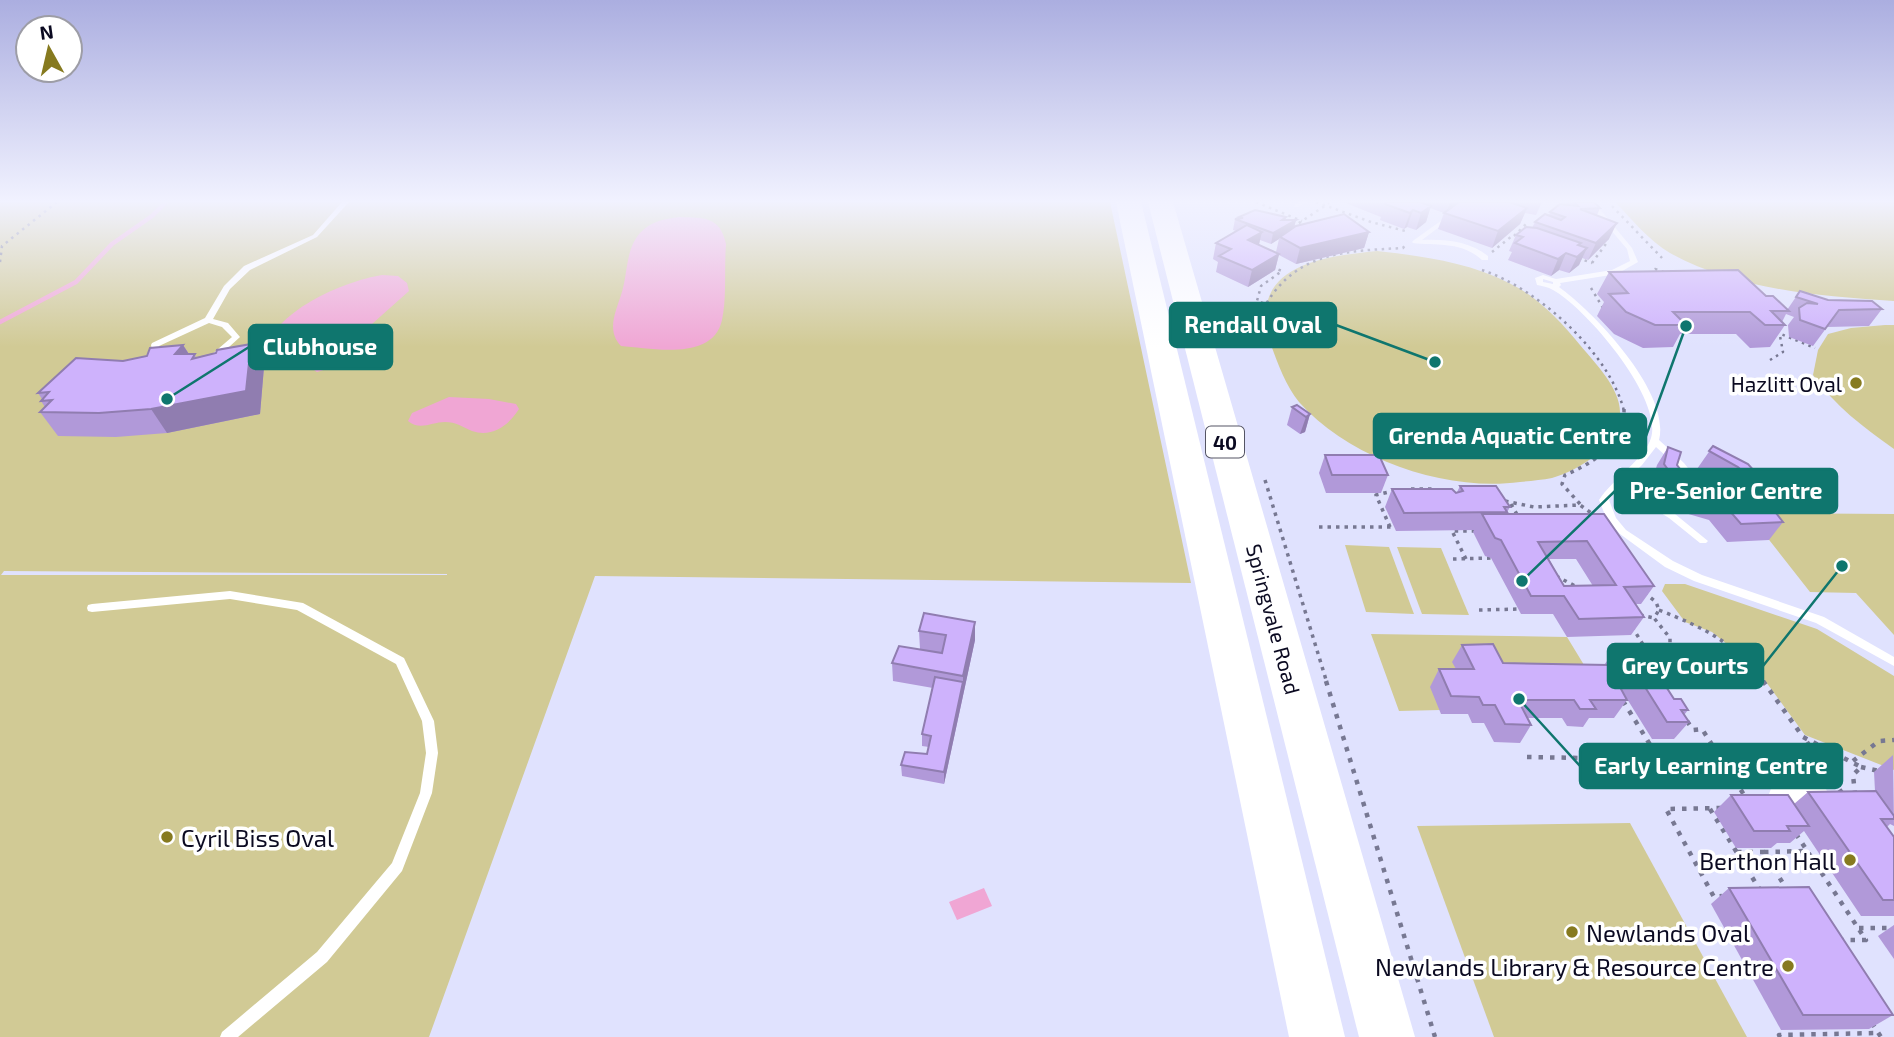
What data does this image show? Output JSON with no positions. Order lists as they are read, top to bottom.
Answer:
{
  "streets": {
    "highway": ["40", "Springvale Road"]
  },
  "places": [
    "Grenda Aquatic Centre",
    "Rendall Oval",
    "Hazlitt Oval",
    "Clubhouse",
    "Grey Courts",
    "Pre-Senior Centre",
    "Early Learning Centre",
    "Cyril Biss Oval",
    "Berthon Hall",
    "Newlands Oval",
    "Newlands Library & Resource Centre"
  ],
  "north": "top"
}
